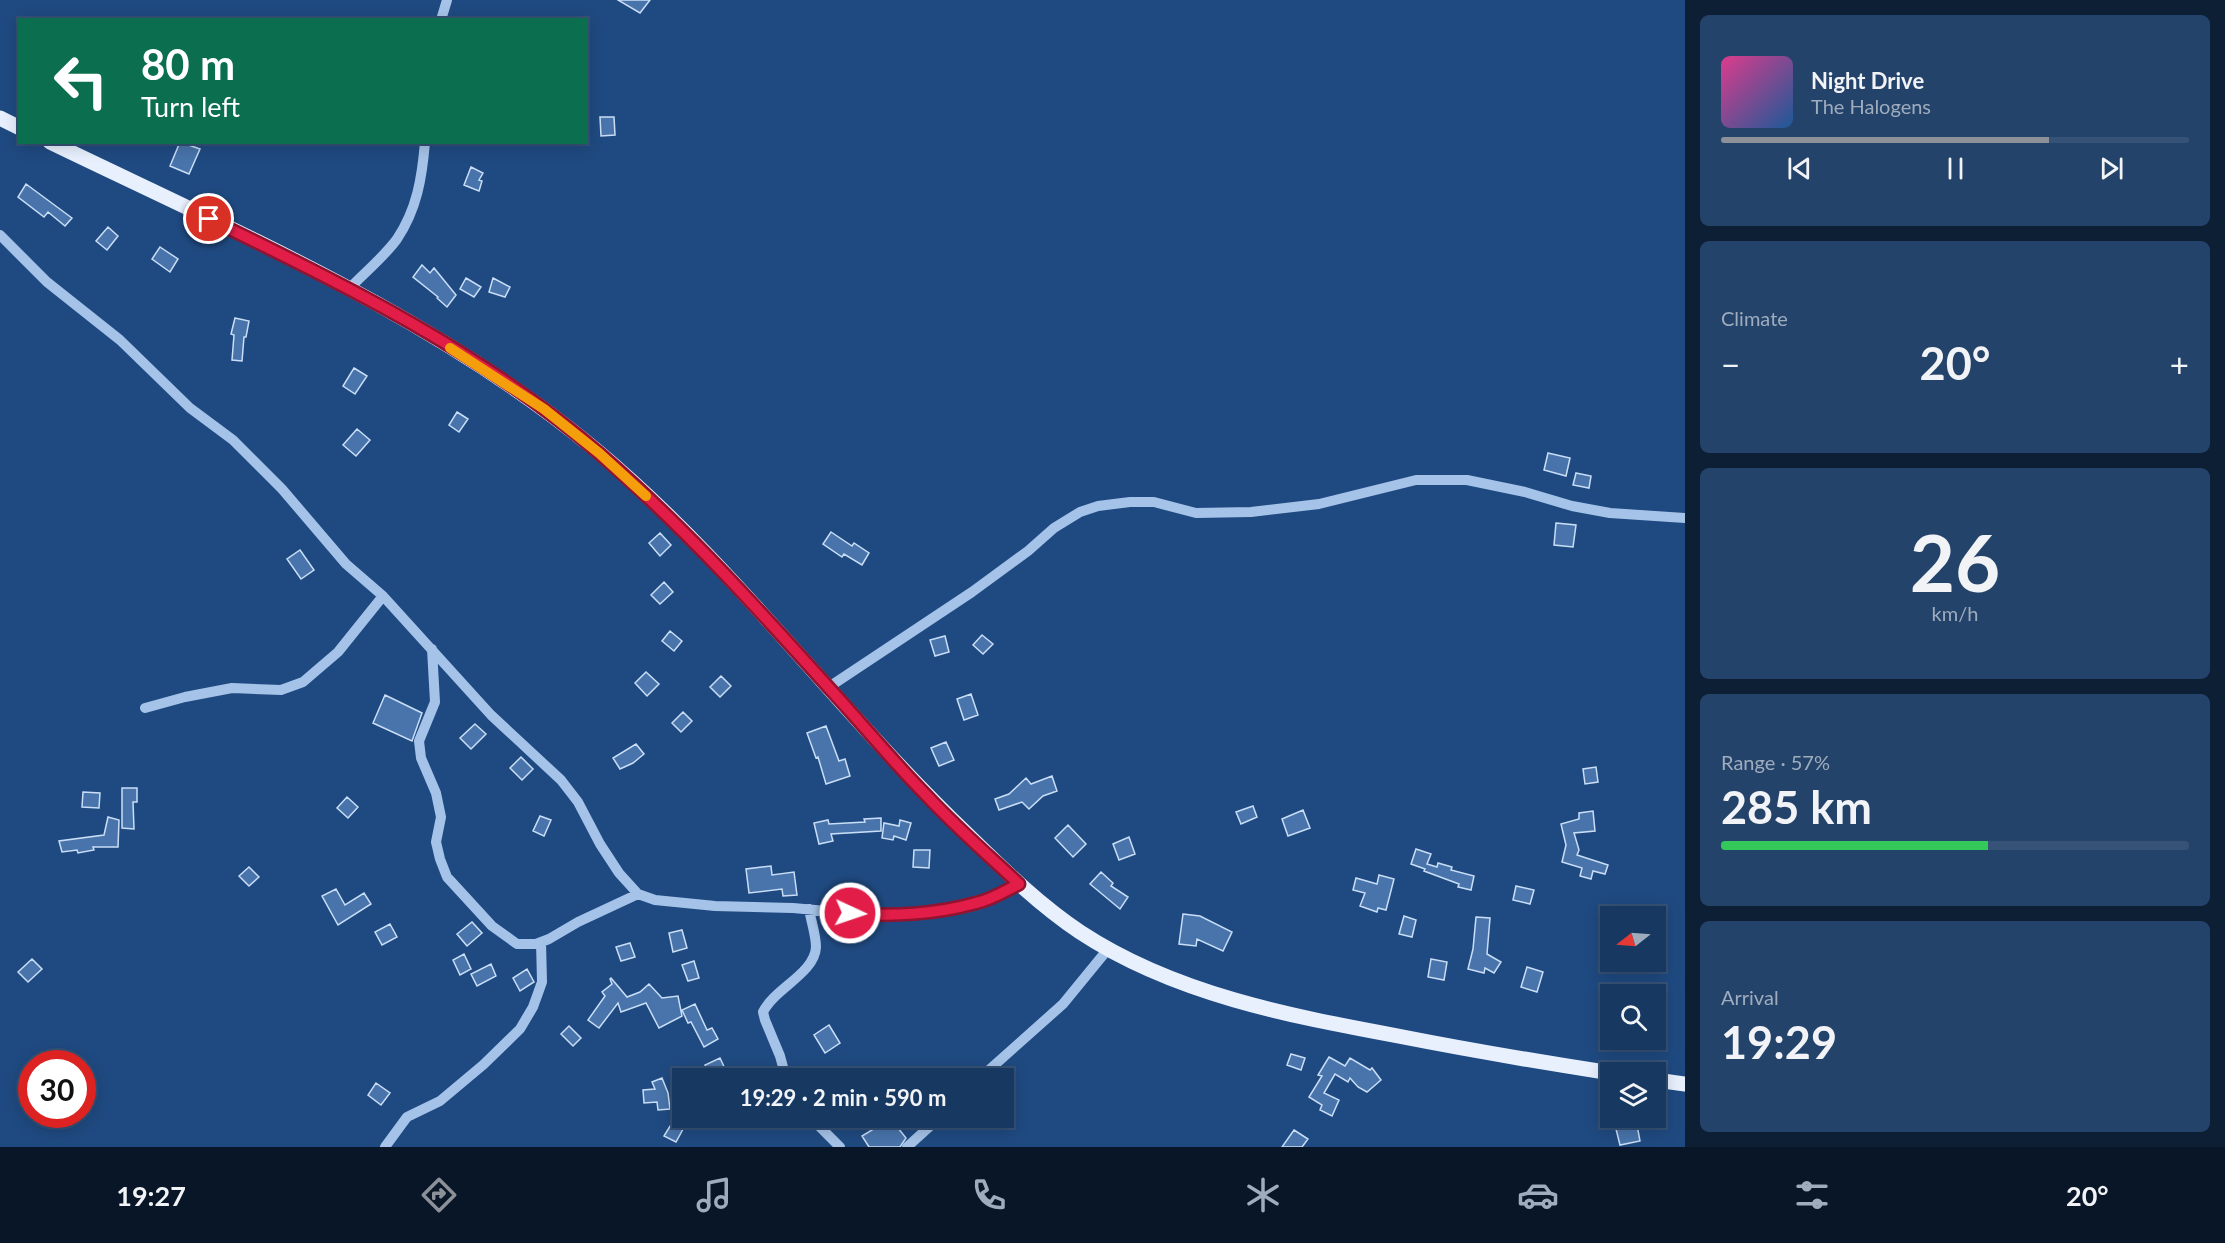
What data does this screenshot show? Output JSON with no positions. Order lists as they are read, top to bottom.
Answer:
{
  "north": "left",
  "page": {
    "turn": ["80 m", "Turn left"],
    "song": ["Night Drive", "The Halogens"],
    "tile": [
      "Climate",
      ["26", "km/h"],
      ["Range · 57%", "285 km"],
      ["Arrival", "19:29"]
    ],
    "heat": ["−", "20°", "+"],
    "limit": "30",
    "trip": "19:29 · 2 min · 590 m",
    "tabs": ["19:27", "20°"]
  }
}
